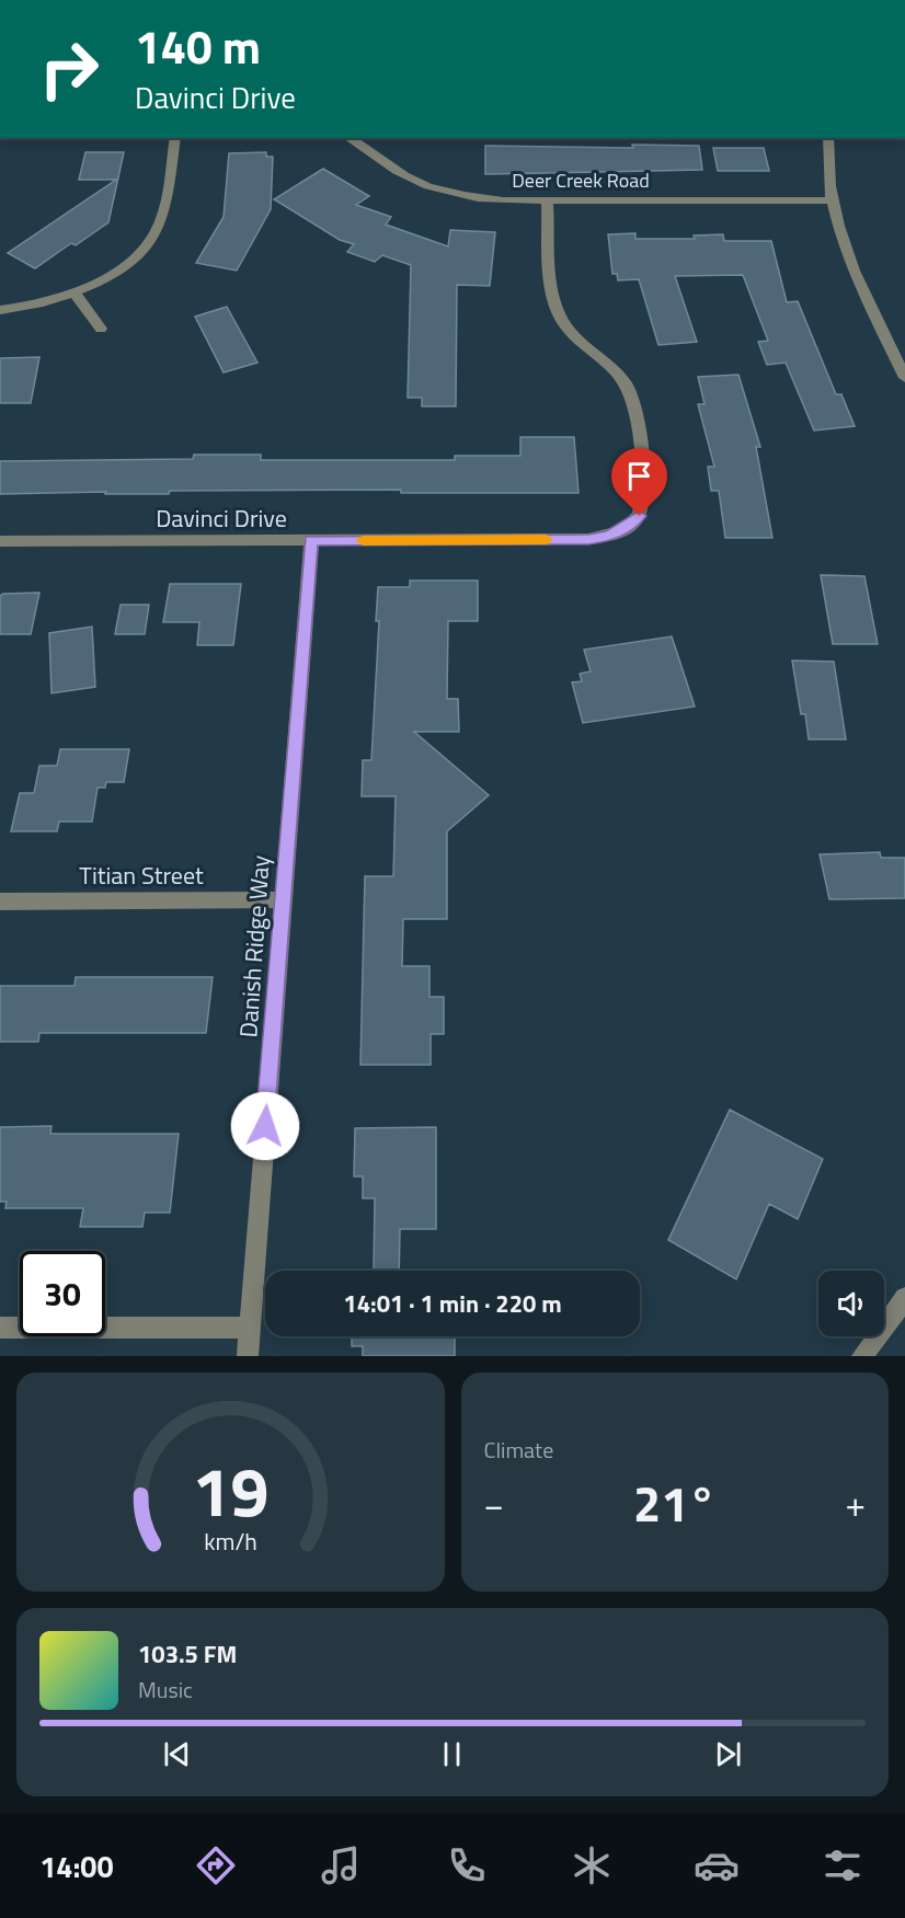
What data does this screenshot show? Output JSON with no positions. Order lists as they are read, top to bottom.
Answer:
{
  "streets": {
    "street": [
      "Deer Creek Road",
      "Davinci Drive",
      "Titian Street",
      "Danish Ridge Way"
    ]
  },
  "crossings": [
    ["Deer Creek Road", "Davinci Drive"],
    ["Davinci Drive", "Danish Ridge Way"],
    ["Titian Street", "Danish Ridge Way"]
  ],
  "page": {
    "turn": ["140 m", "Davinci Drive"],
    "limit": "30",
    "trip": "14:01 · 1 min · 220 m",
    "tile": "Climate",
    "heat": ["−", "21°", "+"],
    "song": ["103.5 FM", "Music"],
    "tabs": "14:00",
    "gauge": ["19", "km/h"]
  }
}
